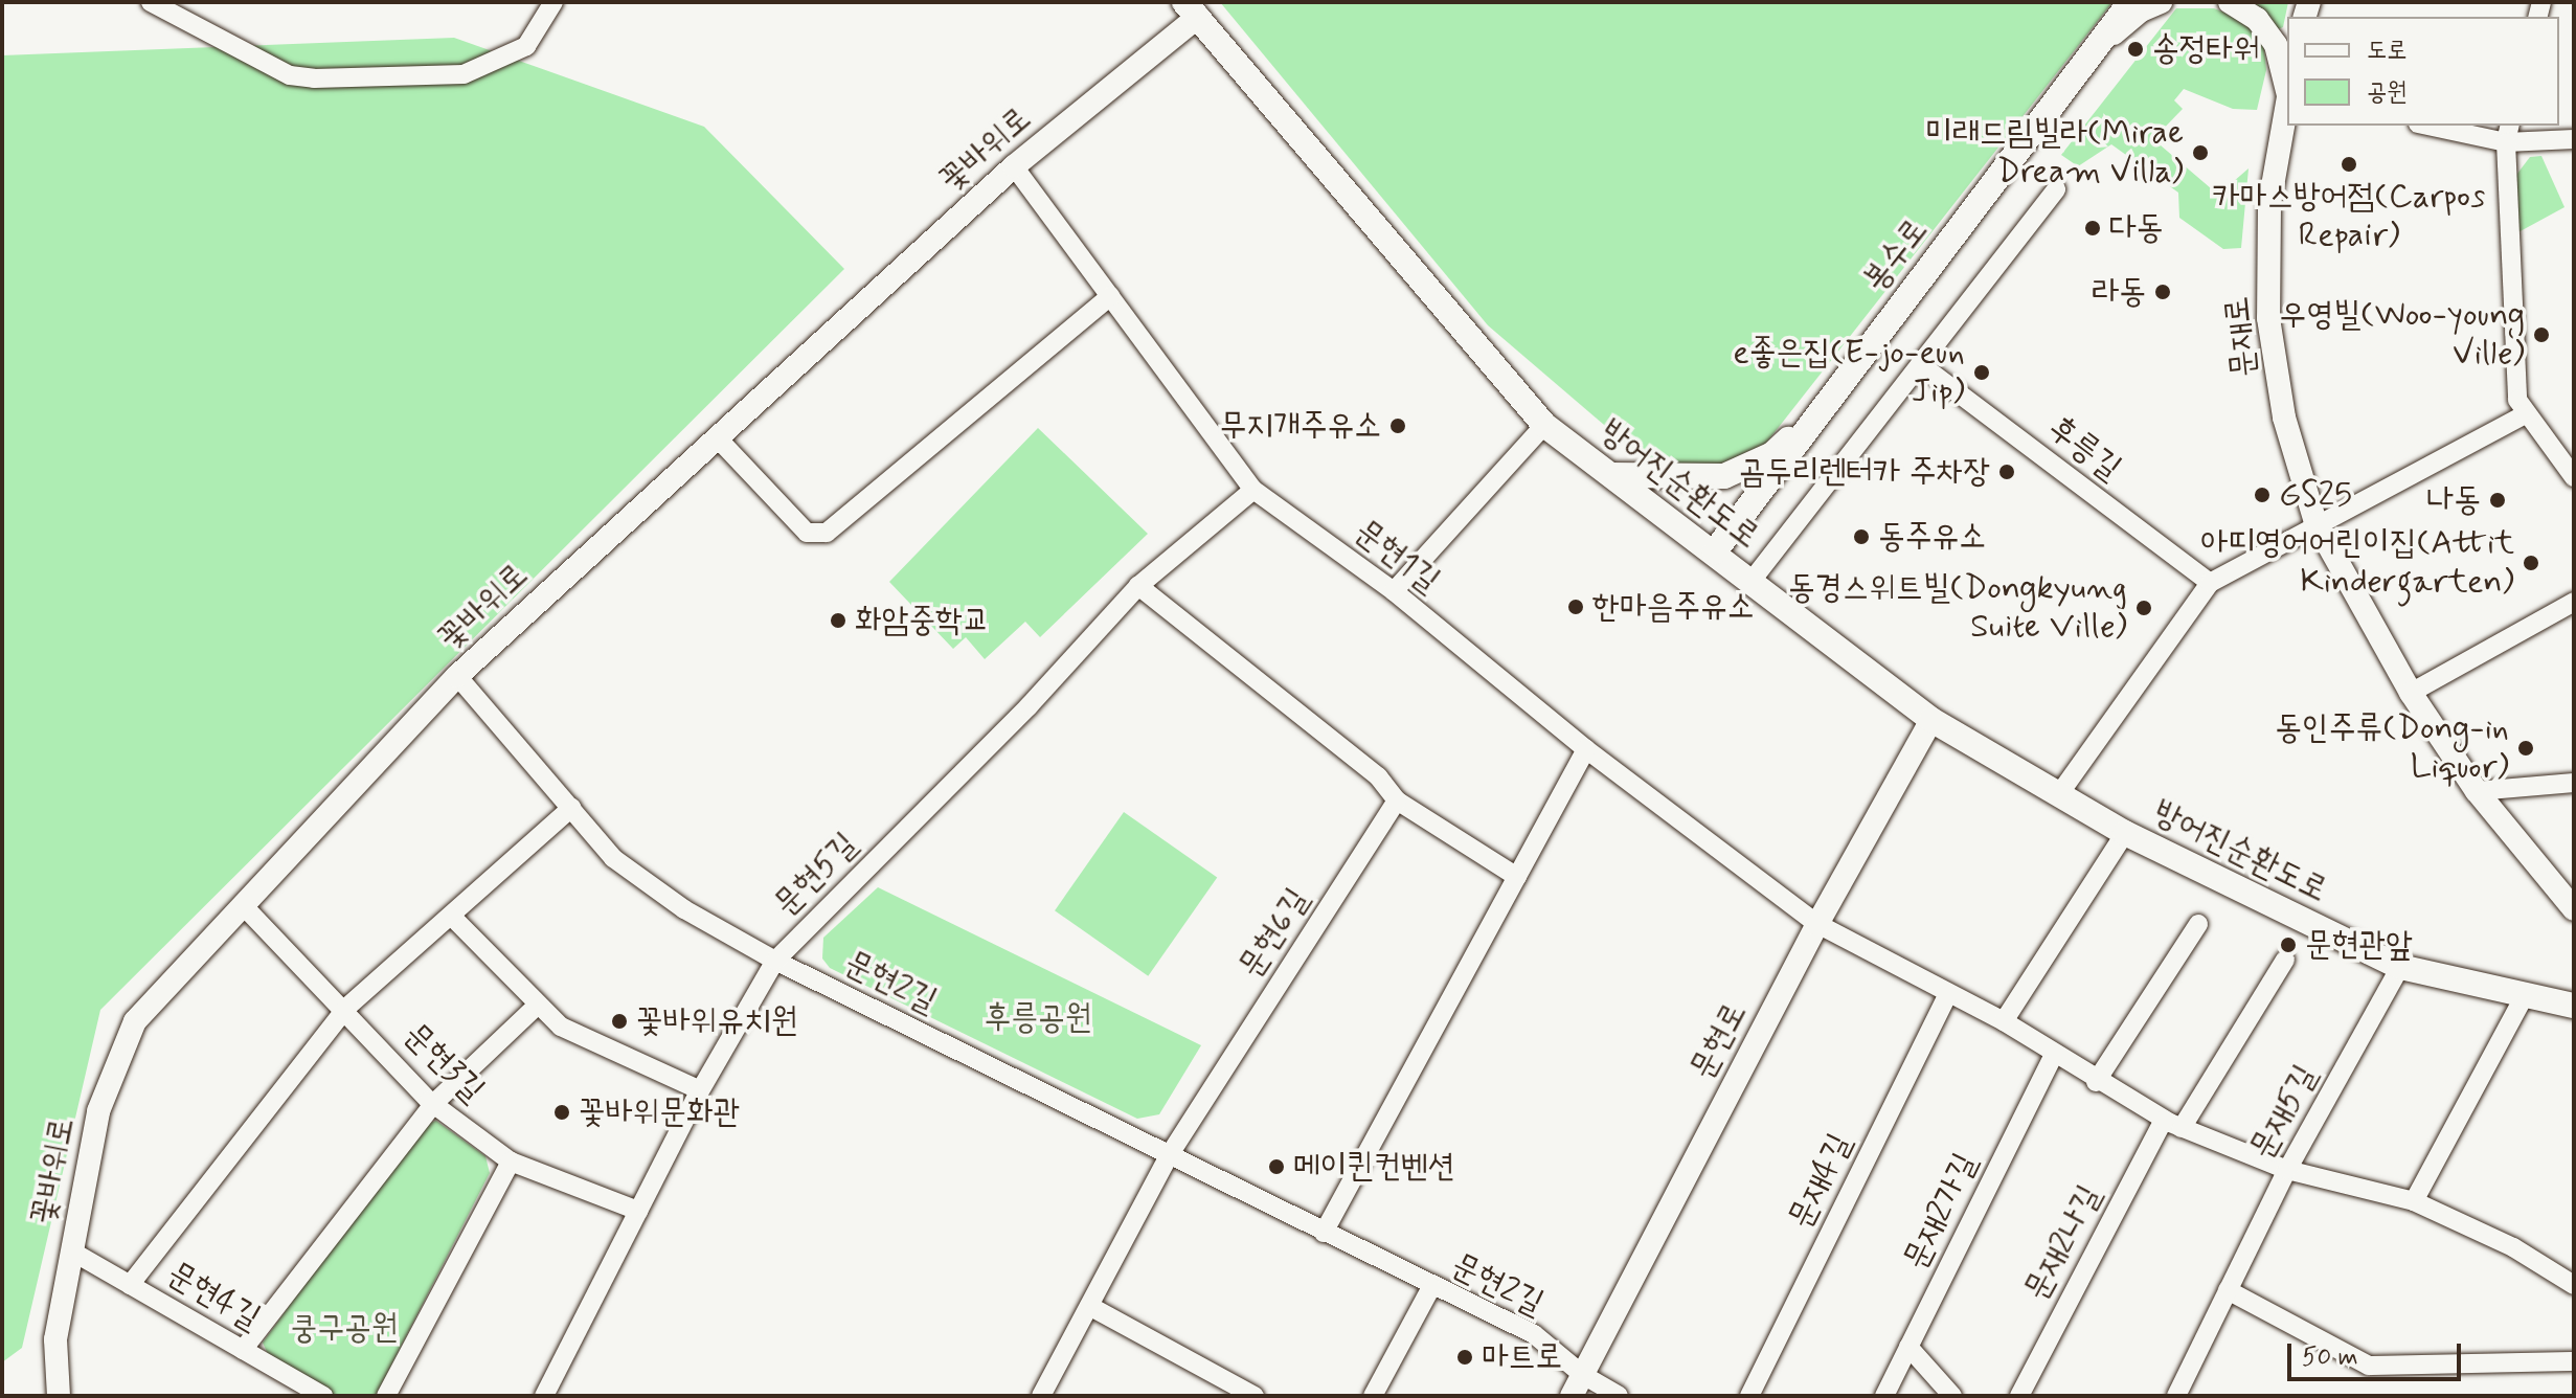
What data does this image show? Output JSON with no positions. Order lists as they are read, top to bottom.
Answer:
{
  "streets": {
    "main road": ["봉수로", "방어진순환도로"],
    "street": [
      "꽃바위로",
      "문재로",
      "후릉길",
      "문현1길",
      "문현5길",
      "문현6길",
      "문현2길",
      "문현로",
      "문현3길",
      "문재5길",
      "문재4길",
      "문재2가길",
      "문재2나길",
      "문현4길"
    ]
  },
  "crossings": [
    ["꽃바위로", "방어진순환도로"],
    ["꽃바위로", "문현1길"],
    ["꽃바위로", "문현2길"],
    ["꽃바위로", "문현3길"],
    ["꽃바위로", "문현4길"],
    ["봉수로", "방어진순환도로"],
    ["방어진순환도로", "문현로"],
    ["방어진순환도로", "문재5길"],
    ["문현1길", "문현5길"],
    ["문현1길", "문현로"],
    ["문현1길", "문재5길"],
    ["문현1길", "문재4길"],
    ["문현1길", "문재2가길"],
    ["문현1길", "문재2나길"],
    ["문현5길", "문현2길"],
    ["문현5길", "문현3길"],
    ["문현6길", "문현2길"],
    ["문현2길", "문현로"]
  ],
  "parks": ["후릉공원", "쿵구공원"],
  "places": [
    "송정타워",
    "미래드림빌라(Mirae Dream Villa)",
    "카마스방어점(Carpos Repair)",
    "다동",
    "라동",
    "우영빌(Woo-young Ville)",
    "e좋은집(E-jo-eun Jip)",
    "무지개주유소",
    "곰두리렌터카 주차장",
    "GS25",
    "나동",
    "동주유소",
    "아띠영어어린이집(Attit Kindergarten)",
    "한마음주유소",
    "동경스위트빌(Dongkyung Suite Ville)",
    "화암중학교",
    "동인주류(Dong-in Liquor)",
    "문현관앞",
    "꽃바위유치원",
    "꽃바위문화관",
    "메이퀸컨벤션",
    "마트로"
  ],
  "legend": ["도로", "공원"],
  "scale_bar": "50 m"
}
